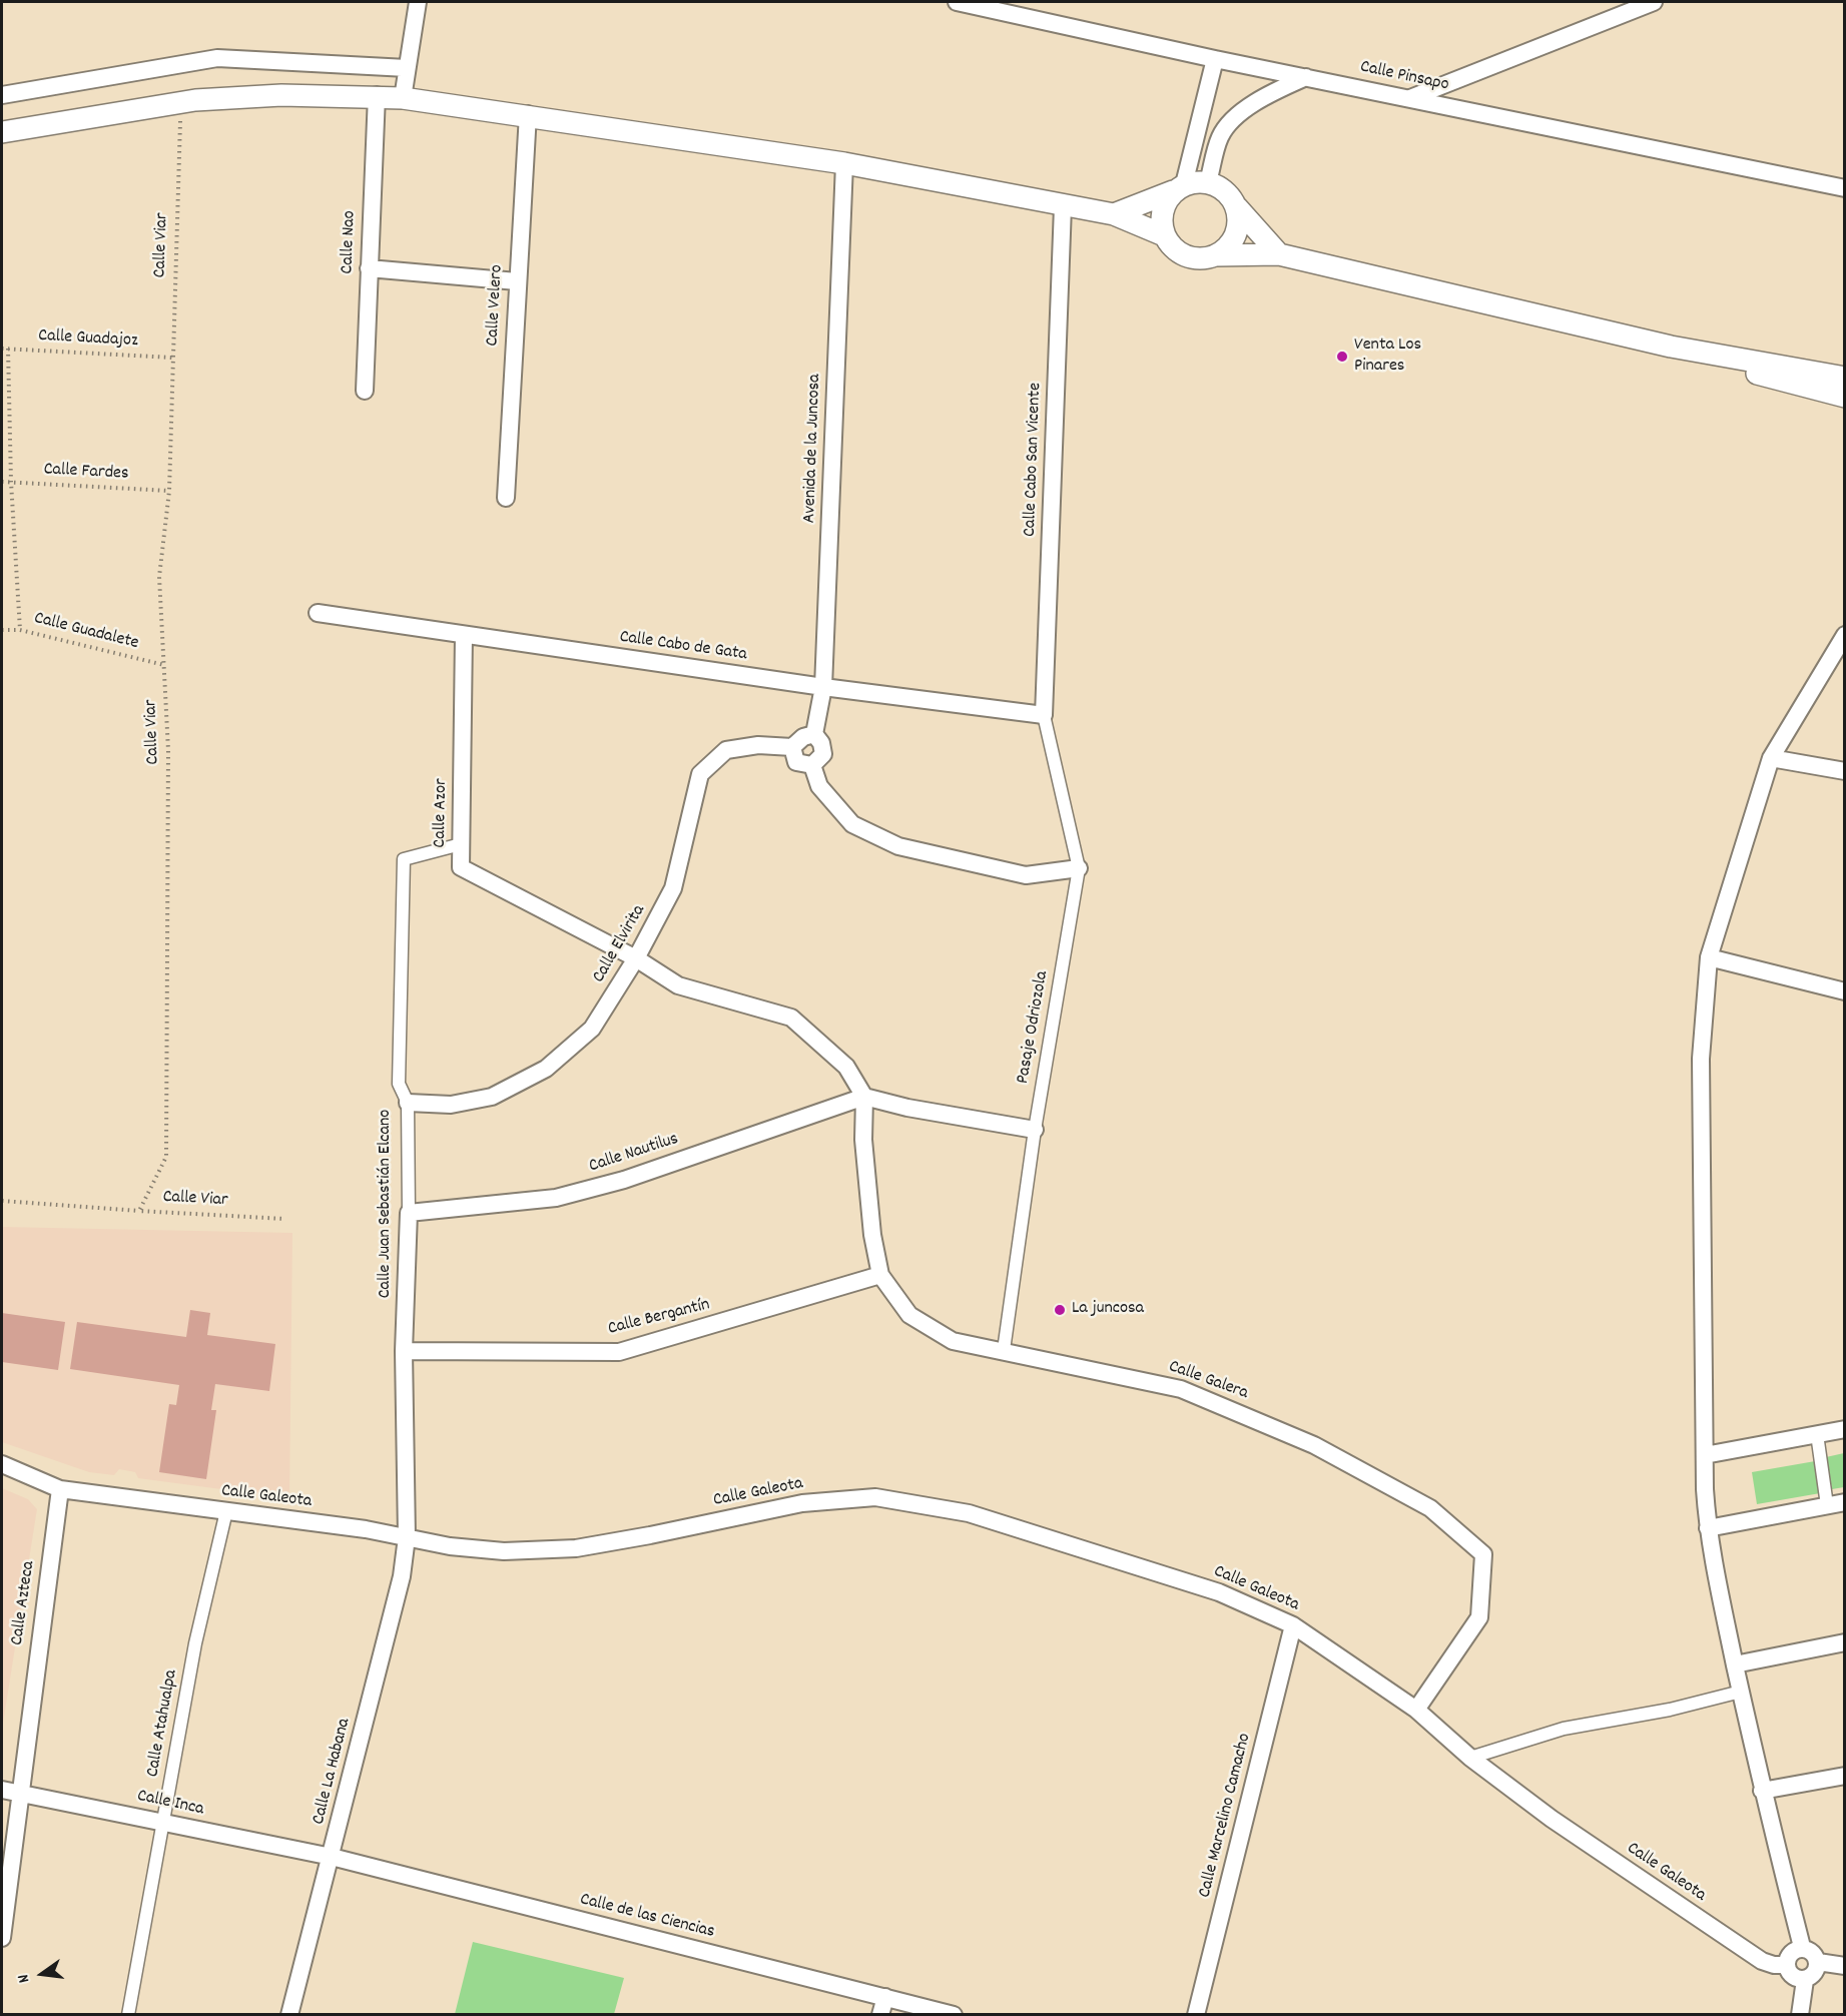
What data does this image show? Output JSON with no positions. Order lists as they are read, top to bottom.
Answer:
{
  "streets": {
    "street": [
      "Calle Pinsapo",
      "Calle Nao",
      "Calle Velero",
      "Avenida de la Juncosa",
      "Calle Cabo San Vicente",
      "Calle Cabo de Gata",
      "Calle Azor",
      "Calle Elvirita",
      "Pasaje Odriozola",
      "Calle Nautilus",
      "Calle Juan Sebastián Elcano",
      "Calle Bergantín",
      "Calle Galera",
      "Calle Galeota",
      "Calle Azteca",
      "Calle Atahualpa",
      "Calle La Habana",
      "Calle Inca",
      "Calle Marcelino Camacho",
      "Calle de las Ciencias"
    ],
    "path": [
      "Calle Viar",
      "Calle Guadajoz",
      "Calle Fardes",
      "Calle Guadalete"
    ]
  },
  "crossings": [
    ["Calle Viar", "Calle Guadajoz"],
    ["Calle Viar", "Calle Fardes"],
    ["Calle Viar", "Calle Guadalete"],
    ["Avenida de la Juncosa", "Calle Cabo de Gata"],
    ["Avenida de la Juncosa", "Calle Elvirita"],
    ["Calle Cabo San Vicente", "Calle Cabo de Gata"],
    ["Calle Cabo San Vicente", "Pasaje Odriozola"],
    ["Calle Cabo de Gata", "Calle Azor"],
    ["Calle Cabo de Gata", "Pasaje Odriozola"],
    ["Calle Azor", "Calle Elvirita"],
    ["Calle Azor", "Calle Juan Sebastián Elcano"],
    ["Calle Elvirita", "Calle Juan Sebastián Elcano"],
    ["Pasaje Odriozola", "Calle Galera"],
    ["Calle Nautilus", "Calle Juan Sebastián Elcano"],
    ["Calle Nautilus", "Calle Galera"],
    ["Calle Juan Sebastián Elcano", "Calle Bergantín"],
    ["Calle Juan Sebastián Elcano", "Calle Galeota"],
    ["Calle Juan Sebastián Elcano", "Calle La Habana"],
    ["Calle Bergantín", "Calle Galera"],
    ["Calle Galera", "Calle Galeota"],
    ["Calle Galeota", "Calle Azteca"],
    ["Calle Galeota", "Calle Atahualpa"],
    ["Calle Galeota", "Calle La Habana"],
    ["Calle Galeota", "Calle Marcelino Camacho"],
    ["Calle Azteca", "Calle Inca"],
    ["Calle Atahualpa", "Calle Inca"],
    ["Calle La Habana", "Calle Inca"],
    ["Calle La Habana", "Calle de las Ciencias"],
    ["Calle Inca", "Calle de las Ciencias"]
  ],
  "places": ["Venta Los Pinares", "La juncosa"],
  "north": "left"
}
